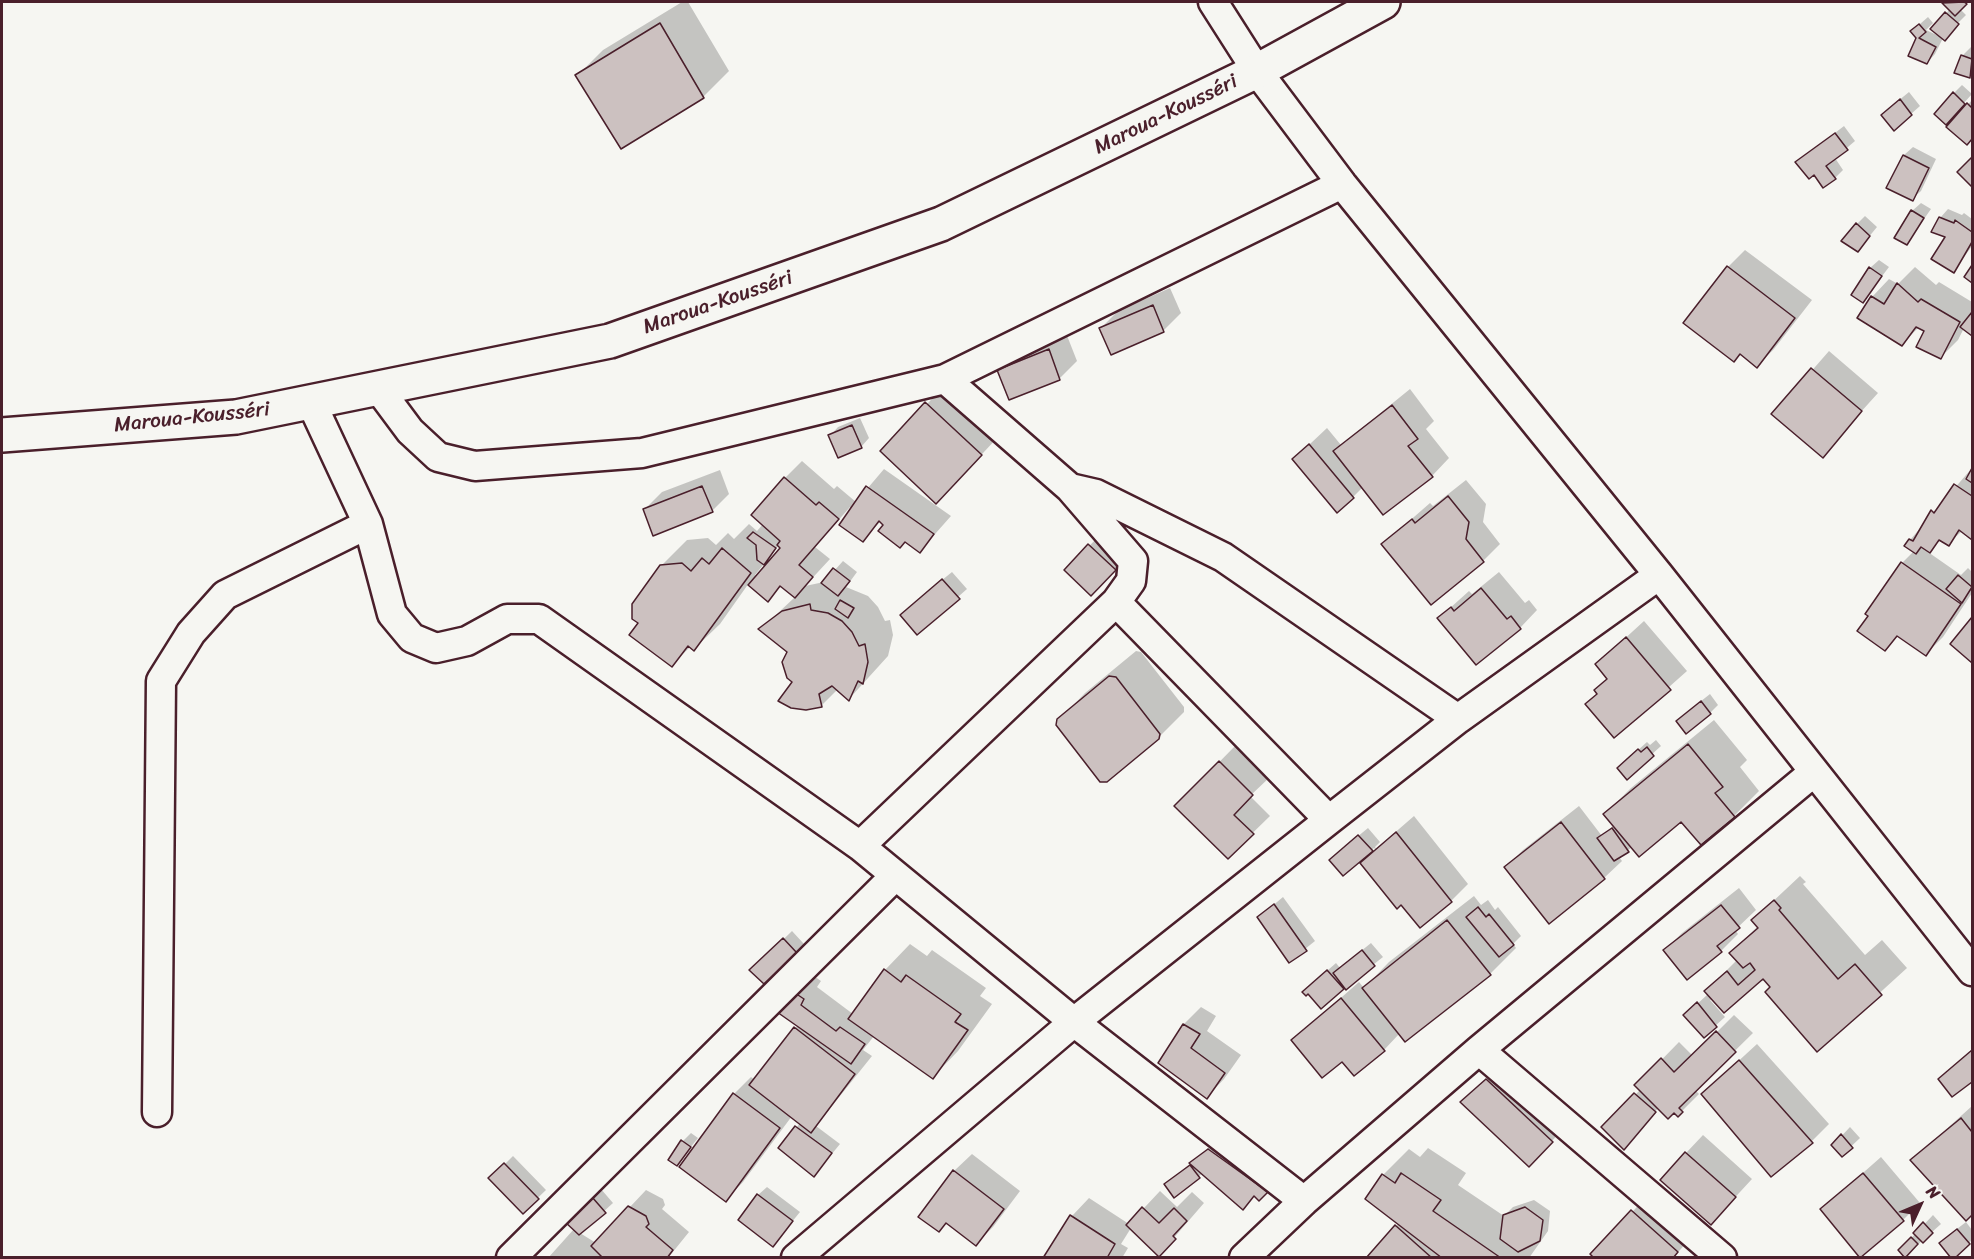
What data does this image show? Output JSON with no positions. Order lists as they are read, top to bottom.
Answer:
{
  "streets": {
    "highway": ["Maroua-Kousséri"]
  },
  "north": "top right"
}
